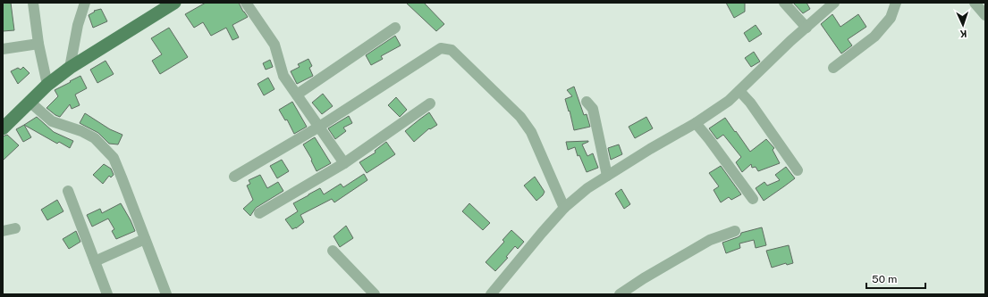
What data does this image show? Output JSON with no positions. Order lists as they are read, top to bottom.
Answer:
{
  "scale_bar": "50 m",
  "north": "bottom"
}
